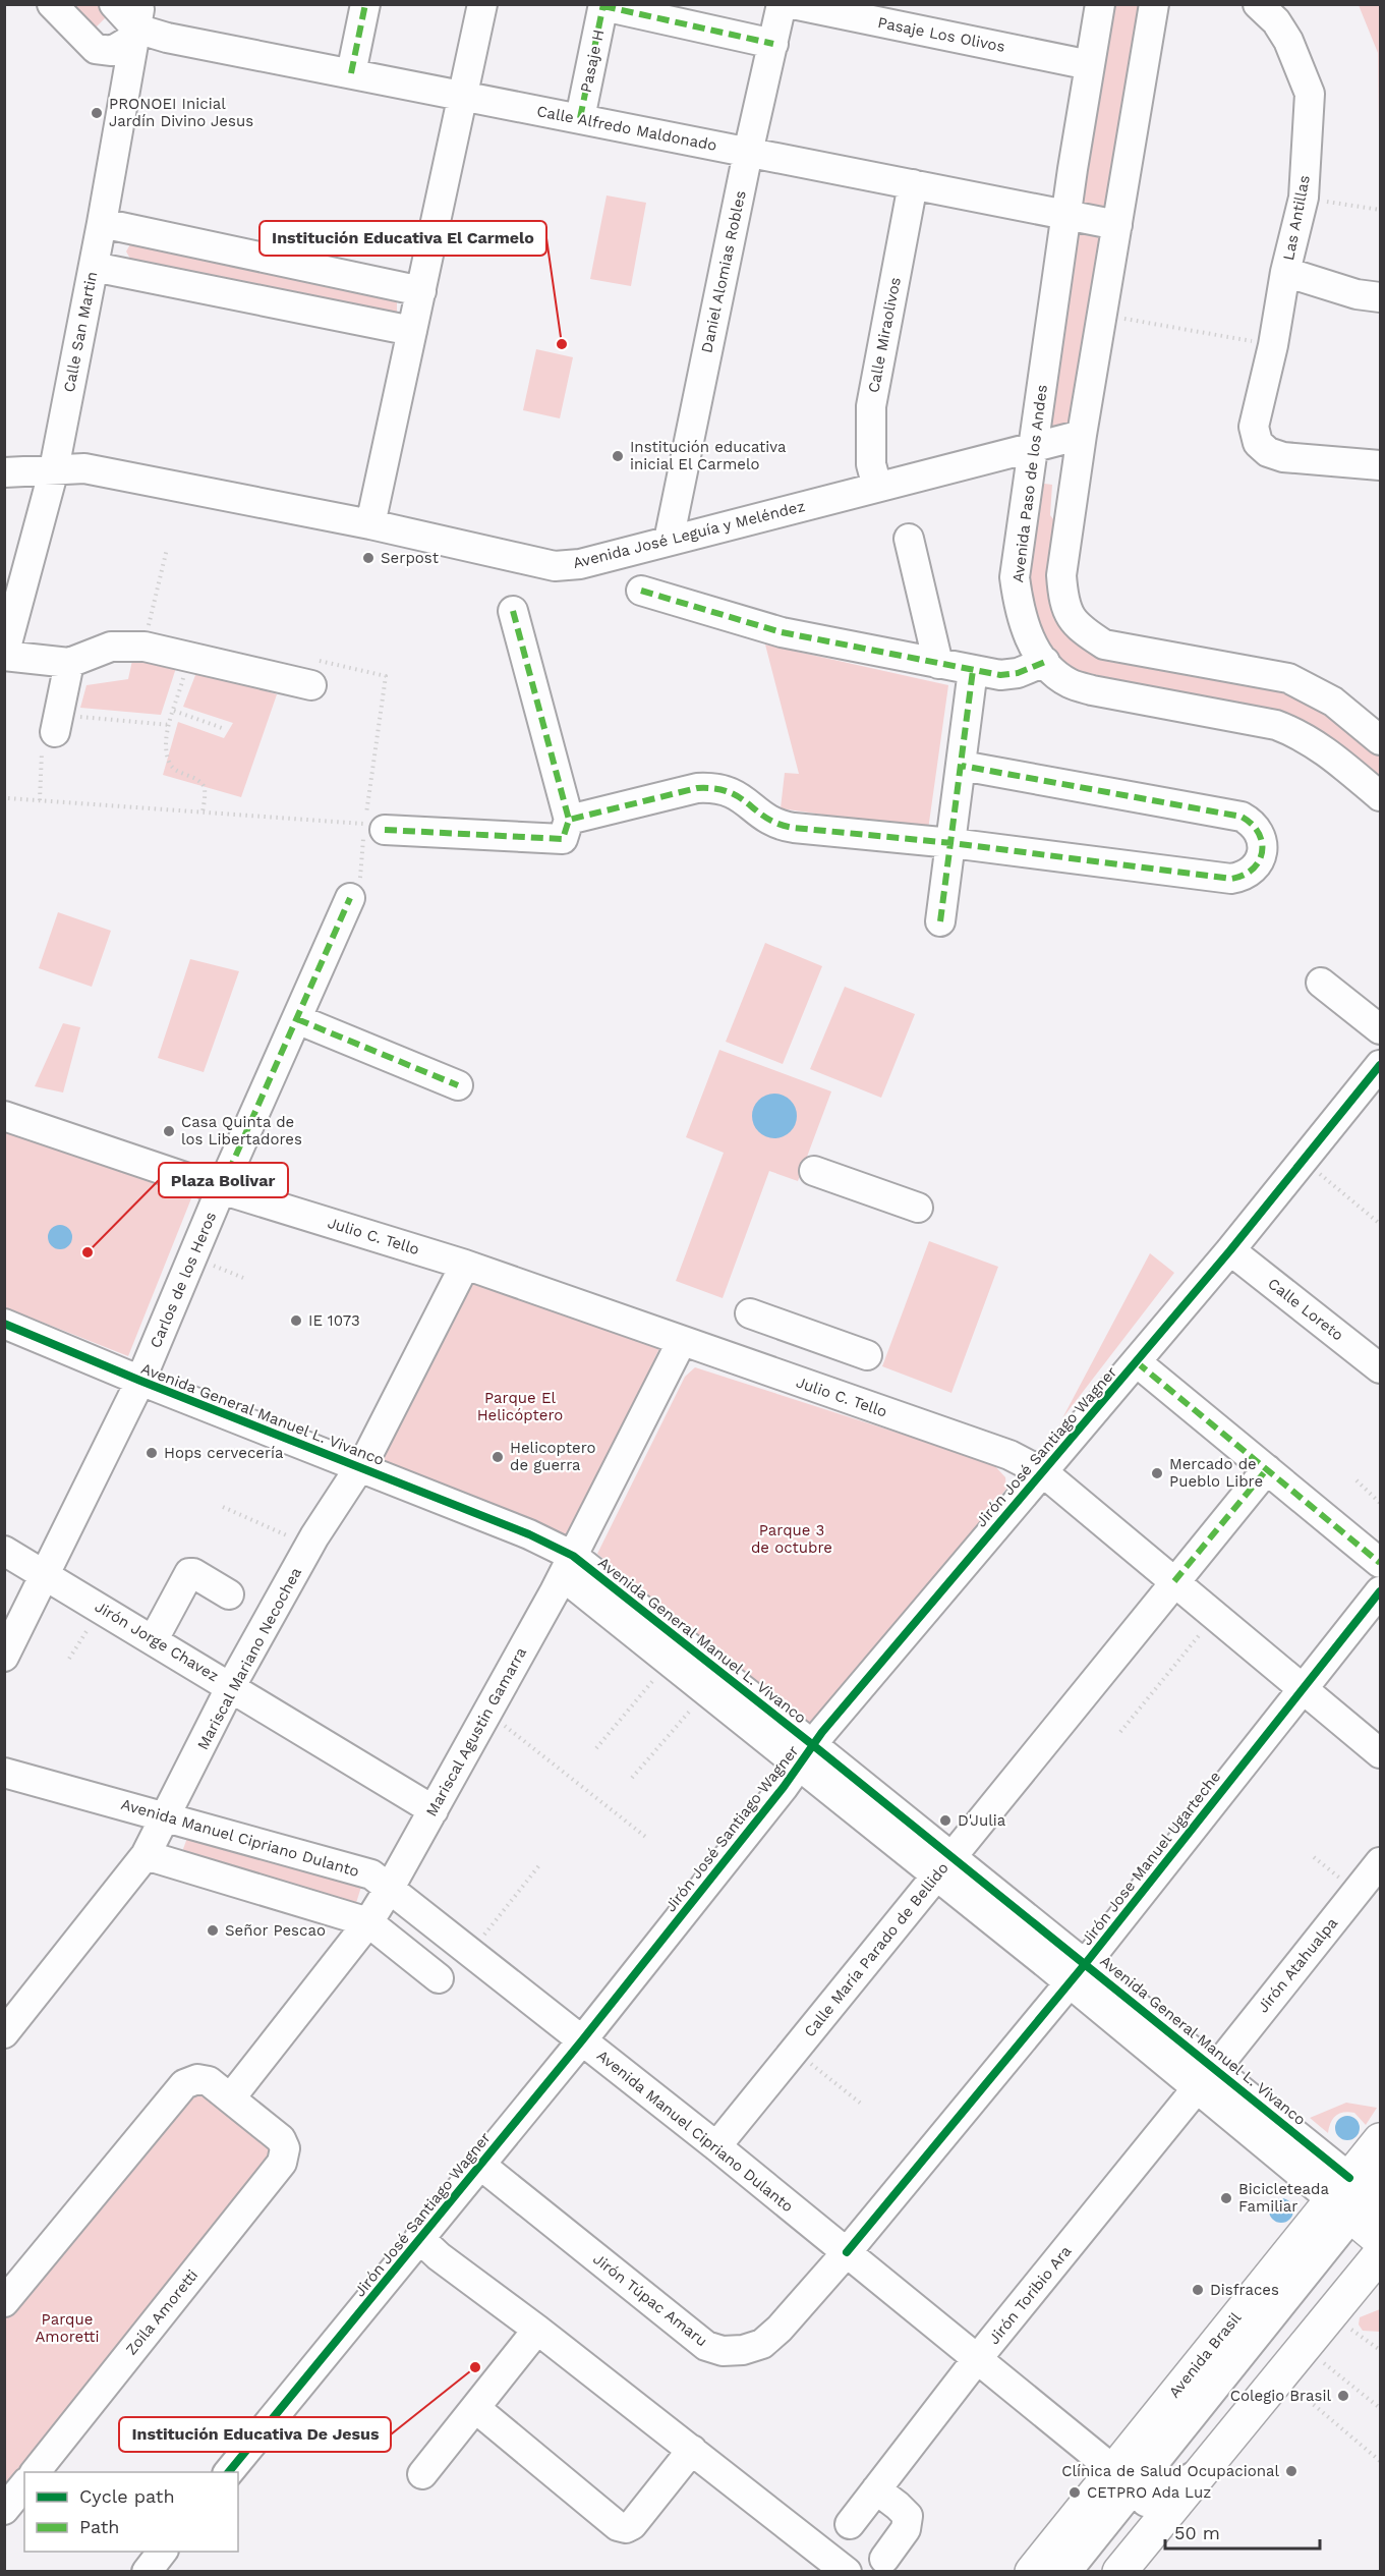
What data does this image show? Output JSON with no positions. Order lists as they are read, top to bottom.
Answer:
{
  "streets": {
    "main road": ["Avenida Brasil"],
    "street": [
      "Pasaje Los Olivos",
      "Pasaje H",
      "Calle Alfredo Maldonado",
      "Las Antillas",
      "Daniel Alomias Robles",
      "Calle San Martin",
      "Calle Miraolivos",
      "Avenida Paso de los Andes",
      "Avenida José Leguía y Meléndez",
      "Julio C. Tello",
      "Carlos de los Heros",
      "Calle Loreto",
      "Avenida General Manuel L. Vivanco",
      "Jirón José Santiago Wagner",
      "Jirón Jorge Chavez",
      "Mariscal Mariano Necochea",
      "Mariscal Agustin Gamarra",
      "Avenida Manuel Cipriano Dulanto",
      "Jirón Jose Manuel Ugarteche",
      "Calle María Parado de Bellido",
      "Jirón Atahualpa",
      "Jirón Toribio Ara",
      "Jirón Túpac Amaru",
      "Zoila Amoretti"
    ]
  },
  "crossings": [
    ["Pasaje Los Olivos", "Avenida Paso de los Andes"],
    ["Pasaje H", "Calle Alfredo Maldonado"],
    ["Calle Alfredo Maldonado", "Daniel Alomias Robles"],
    ["Calle Alfredo Maldonado", "Calle San Martin"],
    ["Calle Alfredo Maldonado", "Calle Miraolivos"],
    ["Calle Alfredo Maldonado", "Avenida Paso de los Andes"],
    ["Daniel Alomias Robles", "Avenida José Leguía y Meléndez"],
    ["Calle San Martin", "Avenida José Leguía y Meléndez"],
    ["Calle Miraolivos", "Avenida José Leguía y Meléndez"],
    ["Avenida Paso de los Andes", "Avenida José Leguía y Meléndez"],
    ["Julio C. Tello", "Carlos de los Heros"],
    ["Julio C. Tello", "Jirón José Santiago Wagner"],
    ["Julio C. Tello", "Mariscal Mariano Necochea"],
    ["Julio C. Tello", "Mariscal Agustin Gamarra"],
    ["Julio C. Tello", "Jirón Jose Manuel Ugarteche"],
    ["Julio C. Tello", "Calle María Parado de Bellido"],
    ["Carlos de los Heros", "Avenida General Manuel L. Vivanco"],
    ["Carlos de los Heros", "Jirón Jorge Chavez"],
    ["Calle Loreto", "Jirón José Santiago Wagner"],
    ["Avenida General Manuel L. Vivanco", "Jirón José Santiago Wagner"],
    ["Avenida General Manuel L. Vivanco", "Mariscal Mariano Necochea"],
    ["Avenida General Manuel L. Vivanco", "Mariscal Agustin Gamarra"],
    ["Avenida General Manuel L. Vivanco", "Jirón Jose Manuel Ugarteche"],
    ["Avenida General Manuel L. Vivanco", "Calle María Parado de Bellido"],
    ["Avenida General Manuel L. Vivanco", "Jirón Atahualpa"],
    ["Avenida General Manuel L. Vivanco", "Jirón Toribio Ara"],
    ["Avenida General Manuel L. Vivanco", "Avenida Brasil"],
    ["Jirón José Santiago Wagner", "Avenida Manuel Cipriano Dulanto"],
    ["Jirón José Santiago Wagner", "Jirón Túpac Amaru"],
    ["Jirón Jorge Chavez", "Mariscal Mariano Necochea"],
    ["Jirón Jorge Chavez", "Mariscal Agustin Gamarra"],
    ["Mariscal Mariano Necochea", "Avenida Manuel Cipriano Dulanto"],
    ["Mariscal Agustin Gamarra", "Avenida Manuel Cipriano Dulanto"],
    ["Mariscal Agustin Gamarra", "Zoila Amoretti"],
    ["Avenida Manuel Cipriano Dulanto", "Jirón Jose Manuel Ugarteche"],
    ["Avenida Manuel Cipriano Dulanto", "Calle María Parado de Bellido"],
    ["Avenida Manuel Cipriano Dulanto", "Jirón Toribio Ara"],
    ["Avenida Manuel Cipriano Dulanto", "Jirón Túpac Amaru"],
    ["Avenida Manuel Cipriano Dulanto", "Avenida Brasil"],
    ["Jirón Jose Manuel Ugarteche", "Jirón Túpac Amaru"],
    ["Jirón Atahualpa", "Jirón Toribio Ara"]
  ],
  "parks": ["Parque El Helicóptero", "Parque 3 de octubre", "Parque Amoretti"],
  "places": [
    "PRONOEI Inicial Jardín Divino Jesus",
    "Institución Educativa El Carmelo",
    "Institución educativa inicial El Carmelo",
    "Serpost",
    "Casa Quinta de los Libertadores",
    "Plaza Bolivar",
    "IE 1073",
    "Hops cervecería",
    "Helicoptero de guerra",
    "Mercado de Pueblo Libre",
    "D'Julia",
    "Señor Pescao",
    "Bicicleteada Familiar",
    "Disfraces",
    "Institución Educativa De Jesus",
    "Colegio Brasil",
    "Clínica de Salud Ocupacional",
    "CETPRO Ada Luz"
  ],
  "legend": ["Cycle path", "Path"],
  "scale_bar": "50 m"
}
